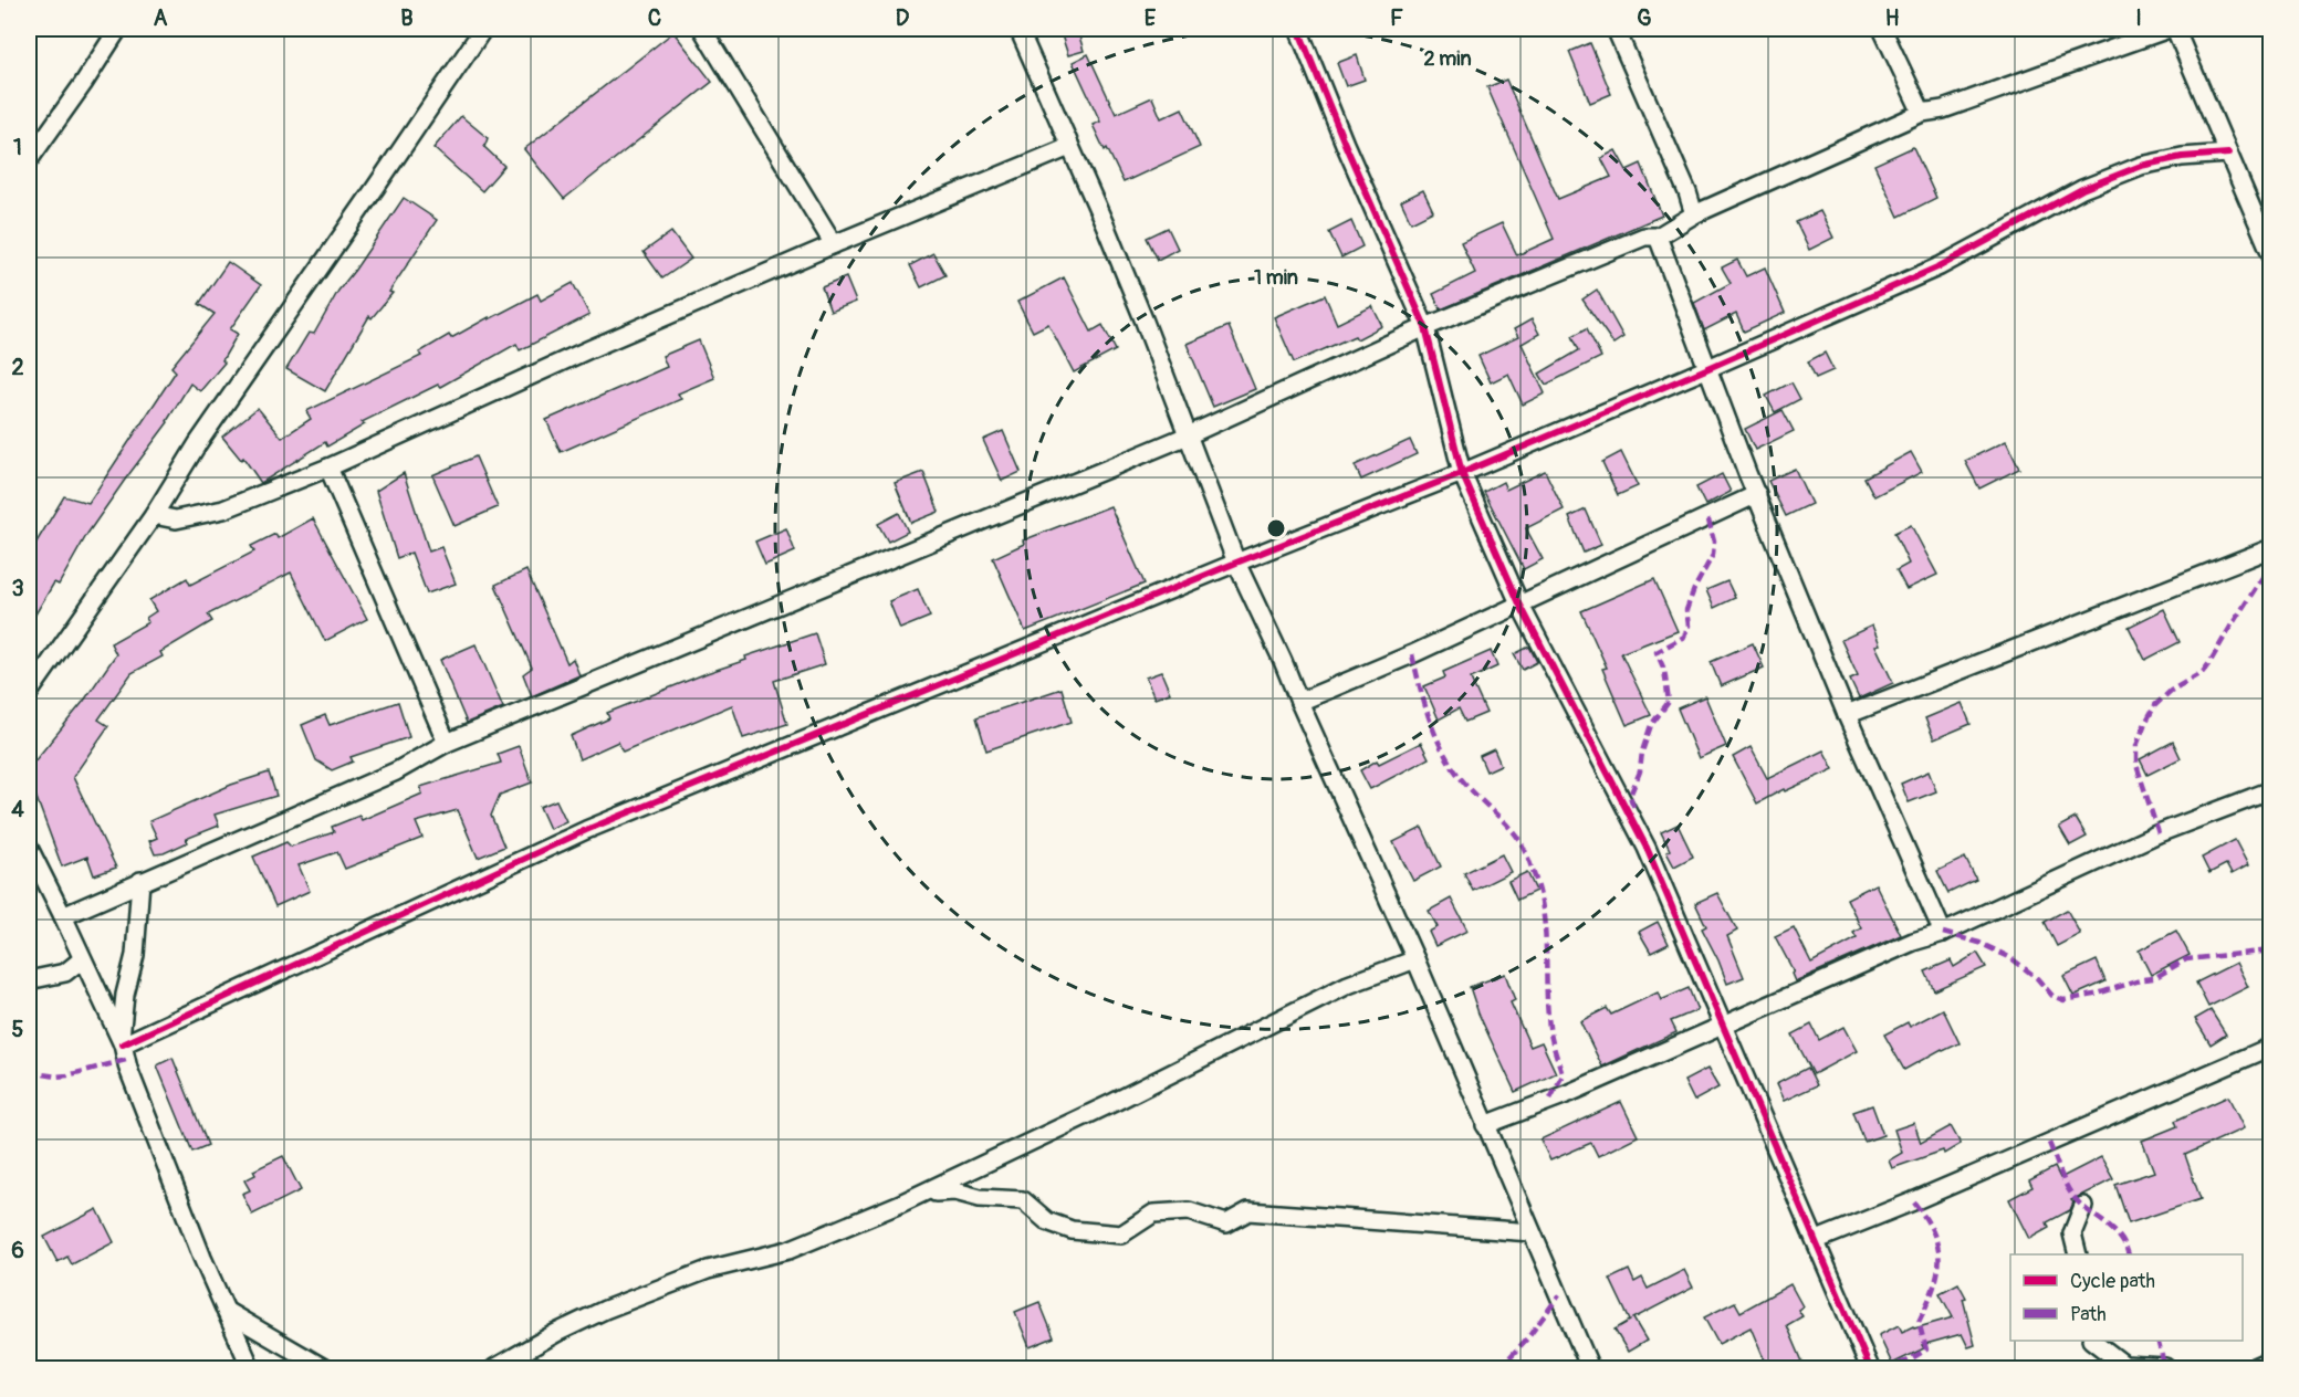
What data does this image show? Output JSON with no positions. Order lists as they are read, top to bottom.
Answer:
{
  "legend": ["Cycle path", "Path"],
  "grid": {
    "columns": [
      "A",
      "B",
      "C",
      "D",
      "E",
      "F",
      "G",
      "H",
      "I"
    ],
    "rows": [
      "1",
      "2",
      "3",
      "4",
      "5",
      "6"
    ]
  },
  "rings": ["2 min", "1 min"]
}
